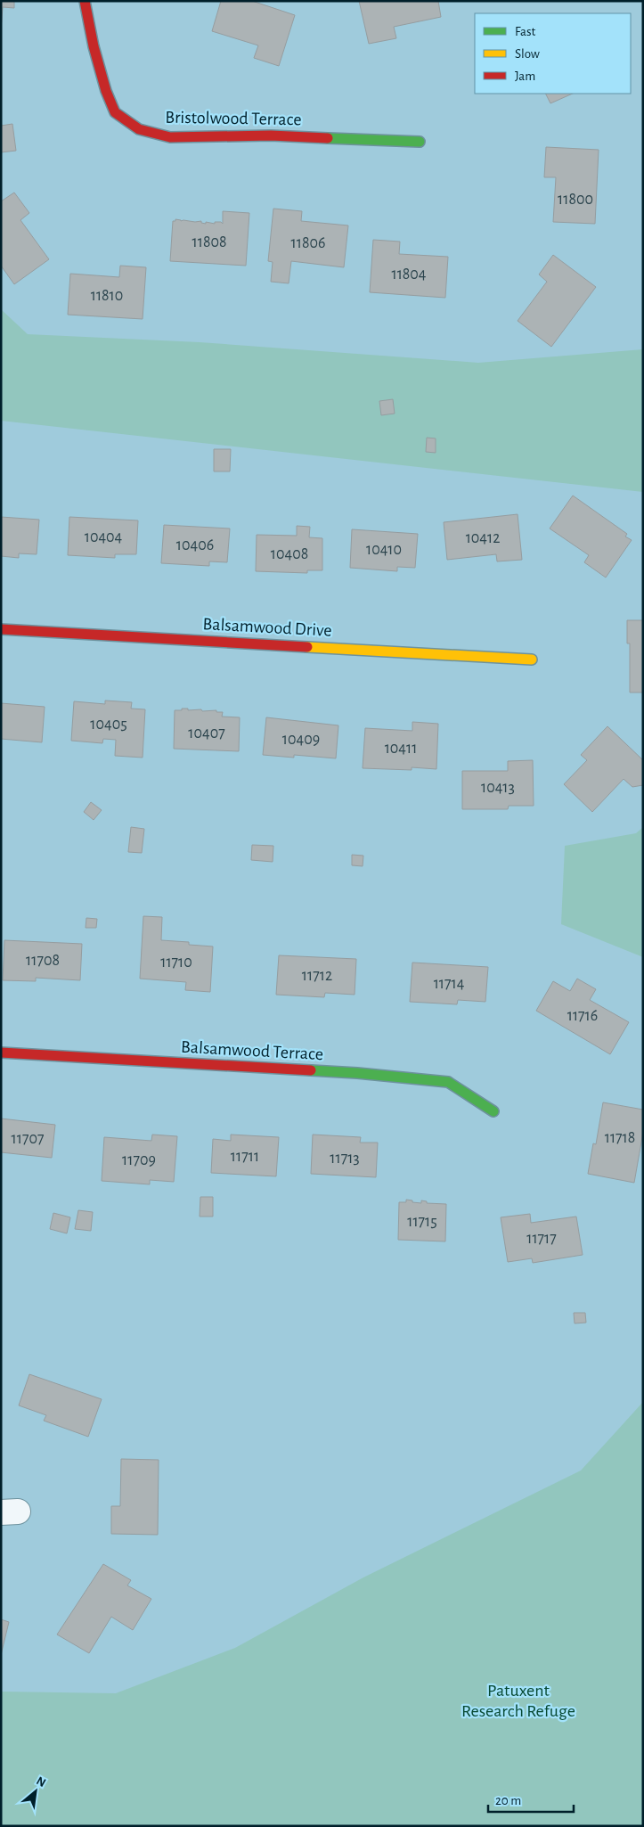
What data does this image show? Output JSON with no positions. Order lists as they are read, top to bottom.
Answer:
{
  "streets": {
    "street": ["Bristolwood Terrace", "Balsamwood Drive", "Balsamwood Terrace"]
  },
  "parks": ["Patuxent Research Refuge"],
  "house_numbers": [
    "11800",
    "11808",
    "11806",
    "11804",
    "11810",
    "10404",
    "10412",
    "10406",
    "10410",
    "10408",
    "10405",
    "10407",
    "10409",
    "10411",
    "10413",
    "11708",
    "11710",
    "11712",
    "11714",
    "11716",
    "11718",
    "11707",
    "11711",
    "11713",
    "11709",
    "11715",
    "11717"
  ],
  "legend": ["Fast", "Slow", "Jam"],
  "scale_bar": "20 m",
  "north": "top right"
}
